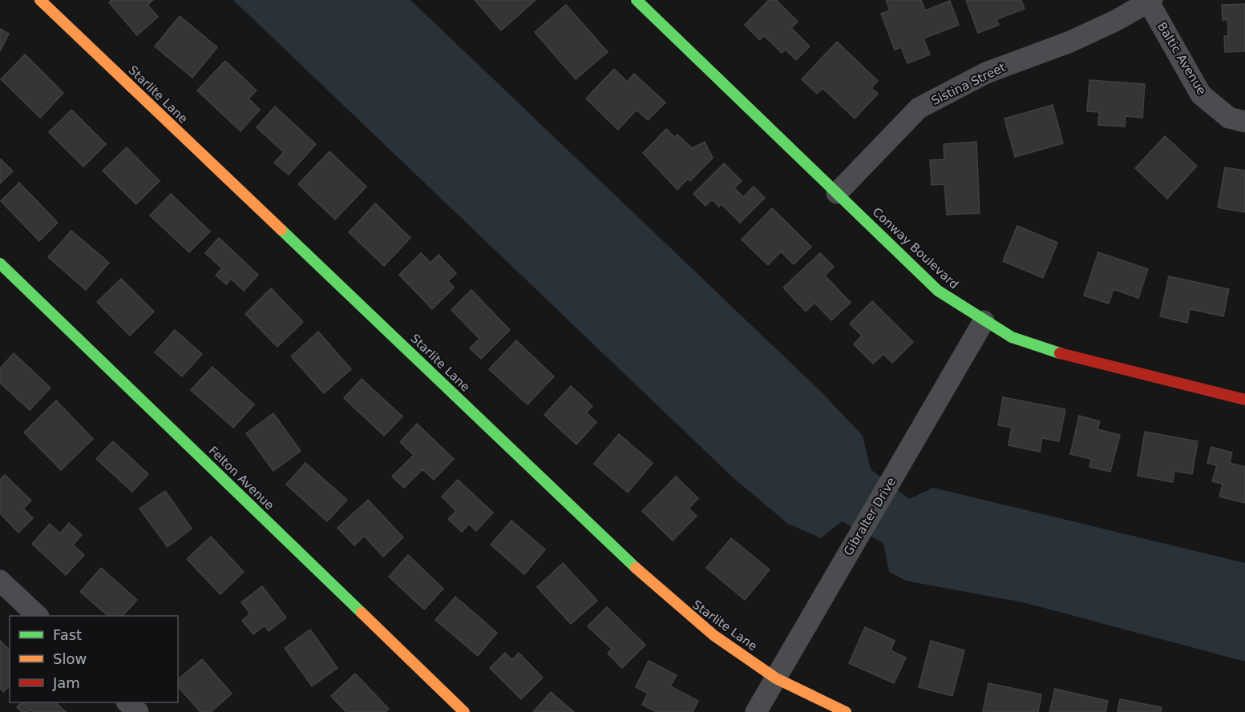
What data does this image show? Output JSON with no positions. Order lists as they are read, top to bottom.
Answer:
{
  "streets": {
    "street": [
      "Baltic Avenue",
      "Sistina Street",
      "Starlite Lane",
      "Conway Boulevard",
      "Felton Avenue",
      "Gibralter Drive"
    ]
  },
  "crossings": [
    ["Baltic Avenue", "Sistina Street"],
    ["Sistina Street", "Conway Boulevard"],
    ["Starlite Lane", "Gibralter Drive"],
    ["Conway Boulevard", "Gibralter Drive"]
  ],
  "legend": ["Fast", "Slow", "Jam"]
}
